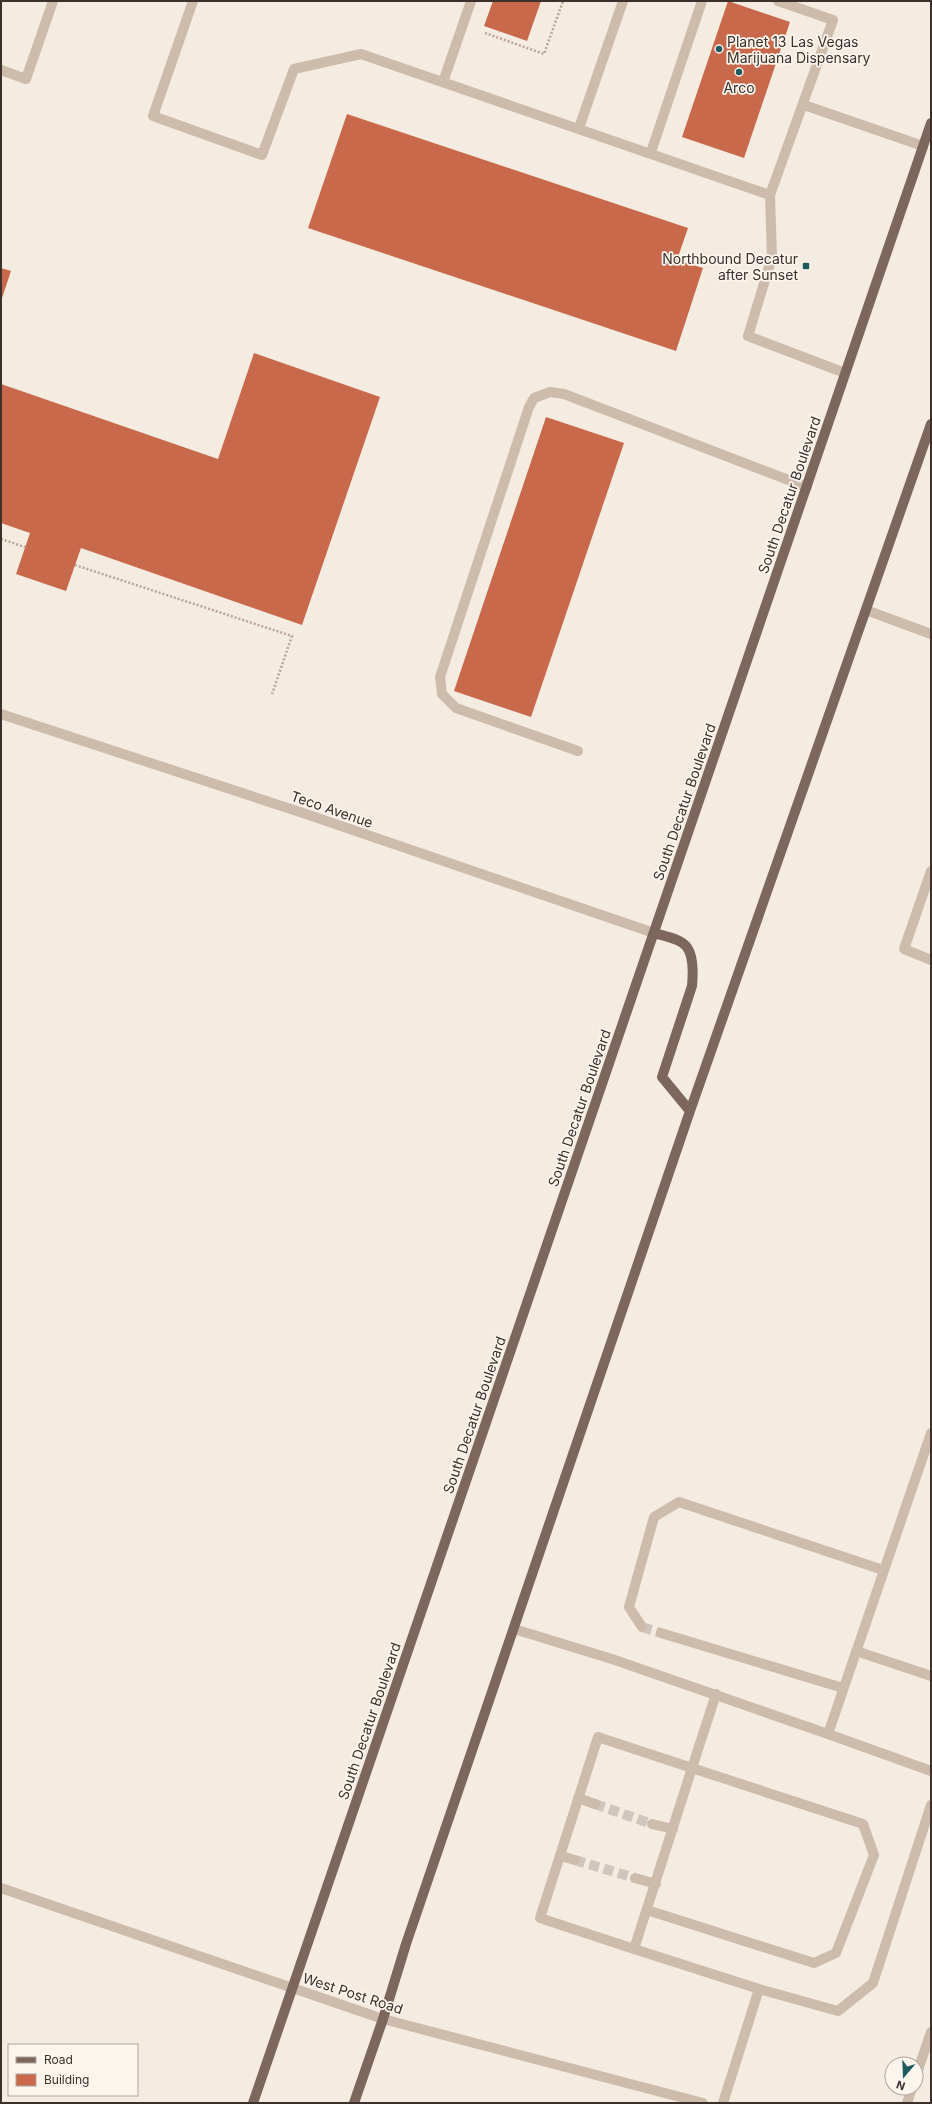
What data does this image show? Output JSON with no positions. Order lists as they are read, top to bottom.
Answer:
{
  "streets": {
    "main road": ["South Decatur Boulevard"],
    "street": ["Teco Avenue", "West Post Road"]
  },
  "crossings": [
    ["South Decatur Boulevard", "Teco Avenue"],
    ["South Decatur Boulevard", "West Post Road"]
  ],
  "places": {
    "other": ["Planet 13 Las Vegas Marijuana Dispensary", "Arco"],
    "transit": ["Northbound Decatur after Sunset"]
  },
  "legend": ["Road", "Building"],
  "north": "bottom"
}
